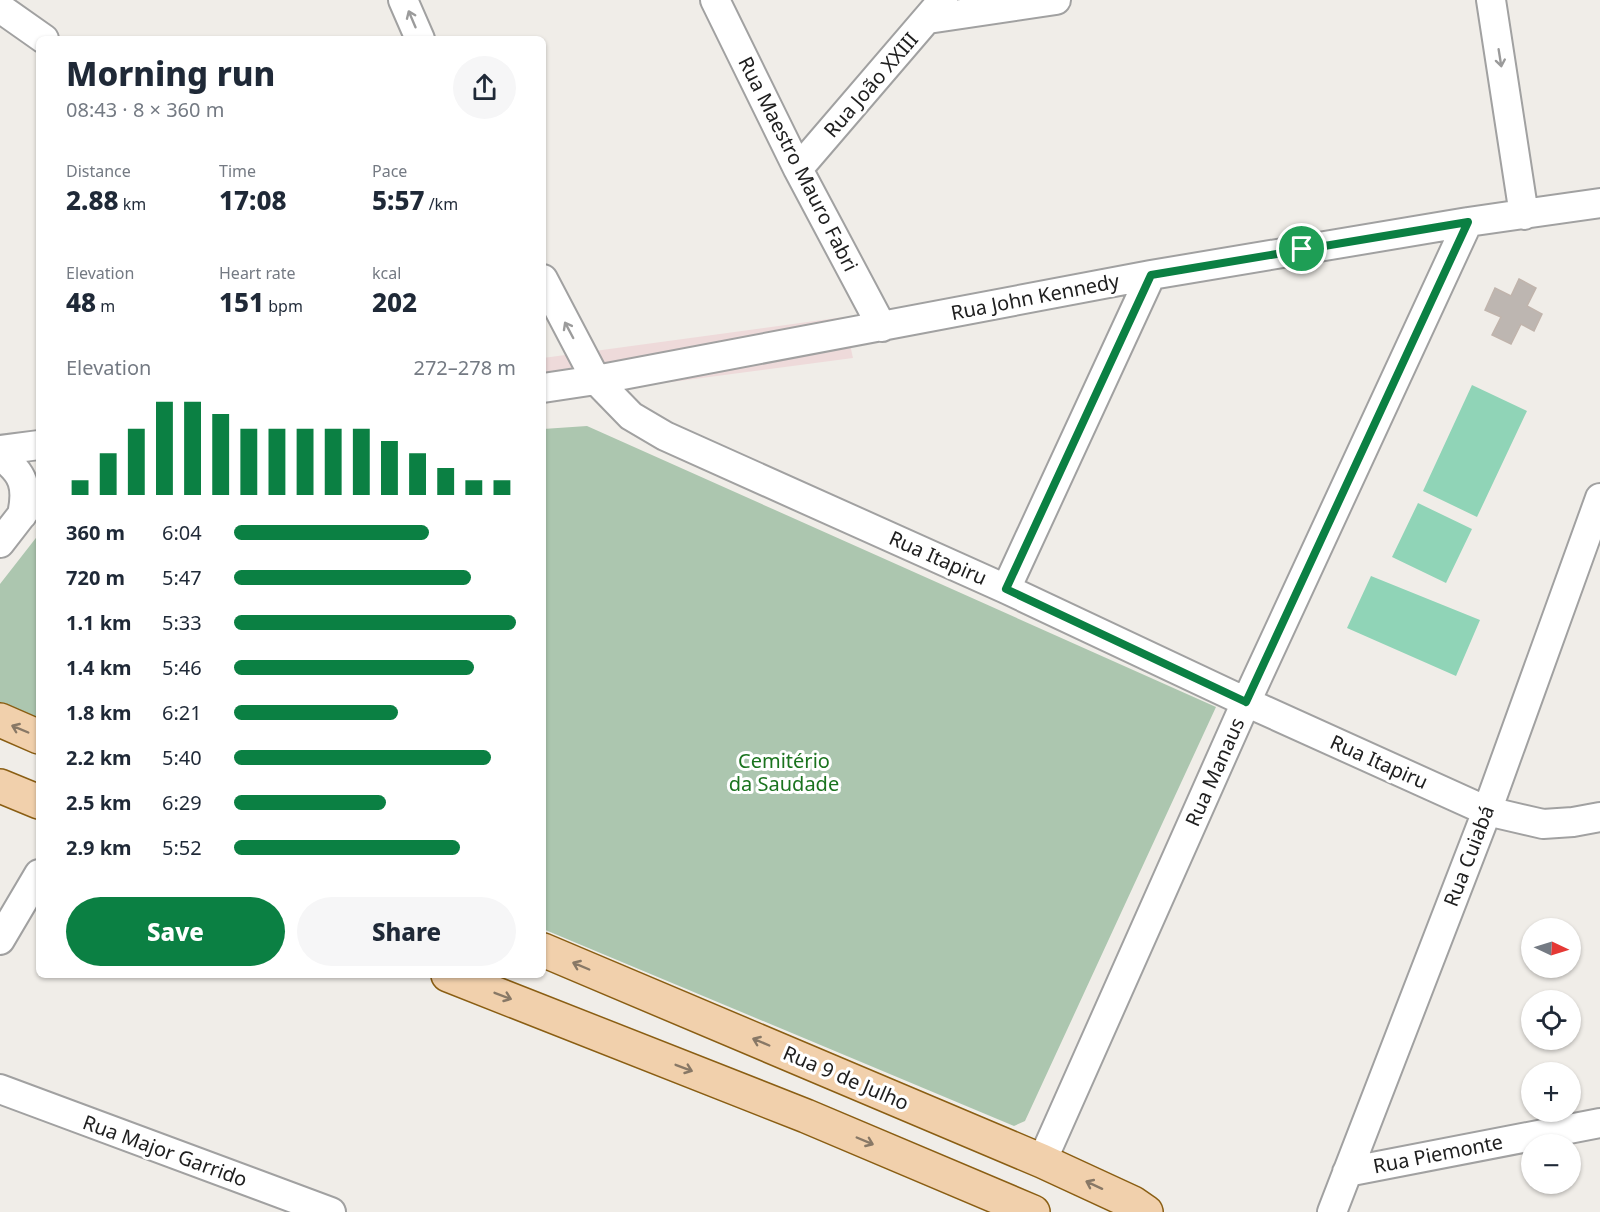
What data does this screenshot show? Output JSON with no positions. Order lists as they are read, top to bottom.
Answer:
{
  "streets": {
    "main road": ["Rua 9 de Julho"],
    "street": [
      "Rua João XXIII",
      "Rua Maestro Mauro Fabri",
      "Rua John Kennedy",
      "Rua Itapiru",
      "Rua Manaus",
      "Rua Cuiabá",
      "Rua Major Garrido",
      "Rua Piemonte"
    ]
  },
  "crossings": [
    ["Rua João XXIII", "Rua Maestro Mauro Fabri"],
    ["Rua Maestro Mauro Fabri", "Rua John Kennedy"],
    ["Rua John Kennedy", "Rua Itapiru"],
    ["Rua John Kennedy", "Rua Manaus"],
    ["Rua Itapiru", "Rua Manaus"],
    ["Rua Itapiru", "Rua Cuiabá"],
    ["Rua Manaus", "Rua 9 de Julho"],
    ["Rua Cuiabá", "Rua Piemonte"]
  ],
  "parks": ["Cemitério da Saudade"],
  "north": "right",
  "page": {
    "heading": ["Morning run", "08:43 · 8 × 360 m"],
    "stats": [
      ["Distance", "2.88 km"],
      ["Time", "17:08"],
      ["Pace", "5:57 /km"],
      ["Elevation", "48 m"],
      ["Heart rate", "151 bpm"],
      ["kcal", "202"]
    ],
    "chart": ["Elevation", "272–278 m"],
    "list": [
      {
        "name": "360 m",
        "note": "6:04"
      },
      {
        "name": "720 m",
        "note": "5:47"
      },
      {
        "name": "1.1 km",
        "note": "5:33"
      },
      {
        "name": "1.4 km",
        "note": "5:46"
      },
      {
        "name": "1.8 km",
        "note": "6:21"
      },
      {
        "name": "2.2 km",
        "note": "5:40"
      },
      {
        "name": "2.5 km",
        "note": "6:29"
      },
      {
        "name": "2.9 km",
        "note": "5:52"
      }
    ],
    "buttons": ["Save", "Share"],
    "map_buttons": ["+", "−"]
  }
}
